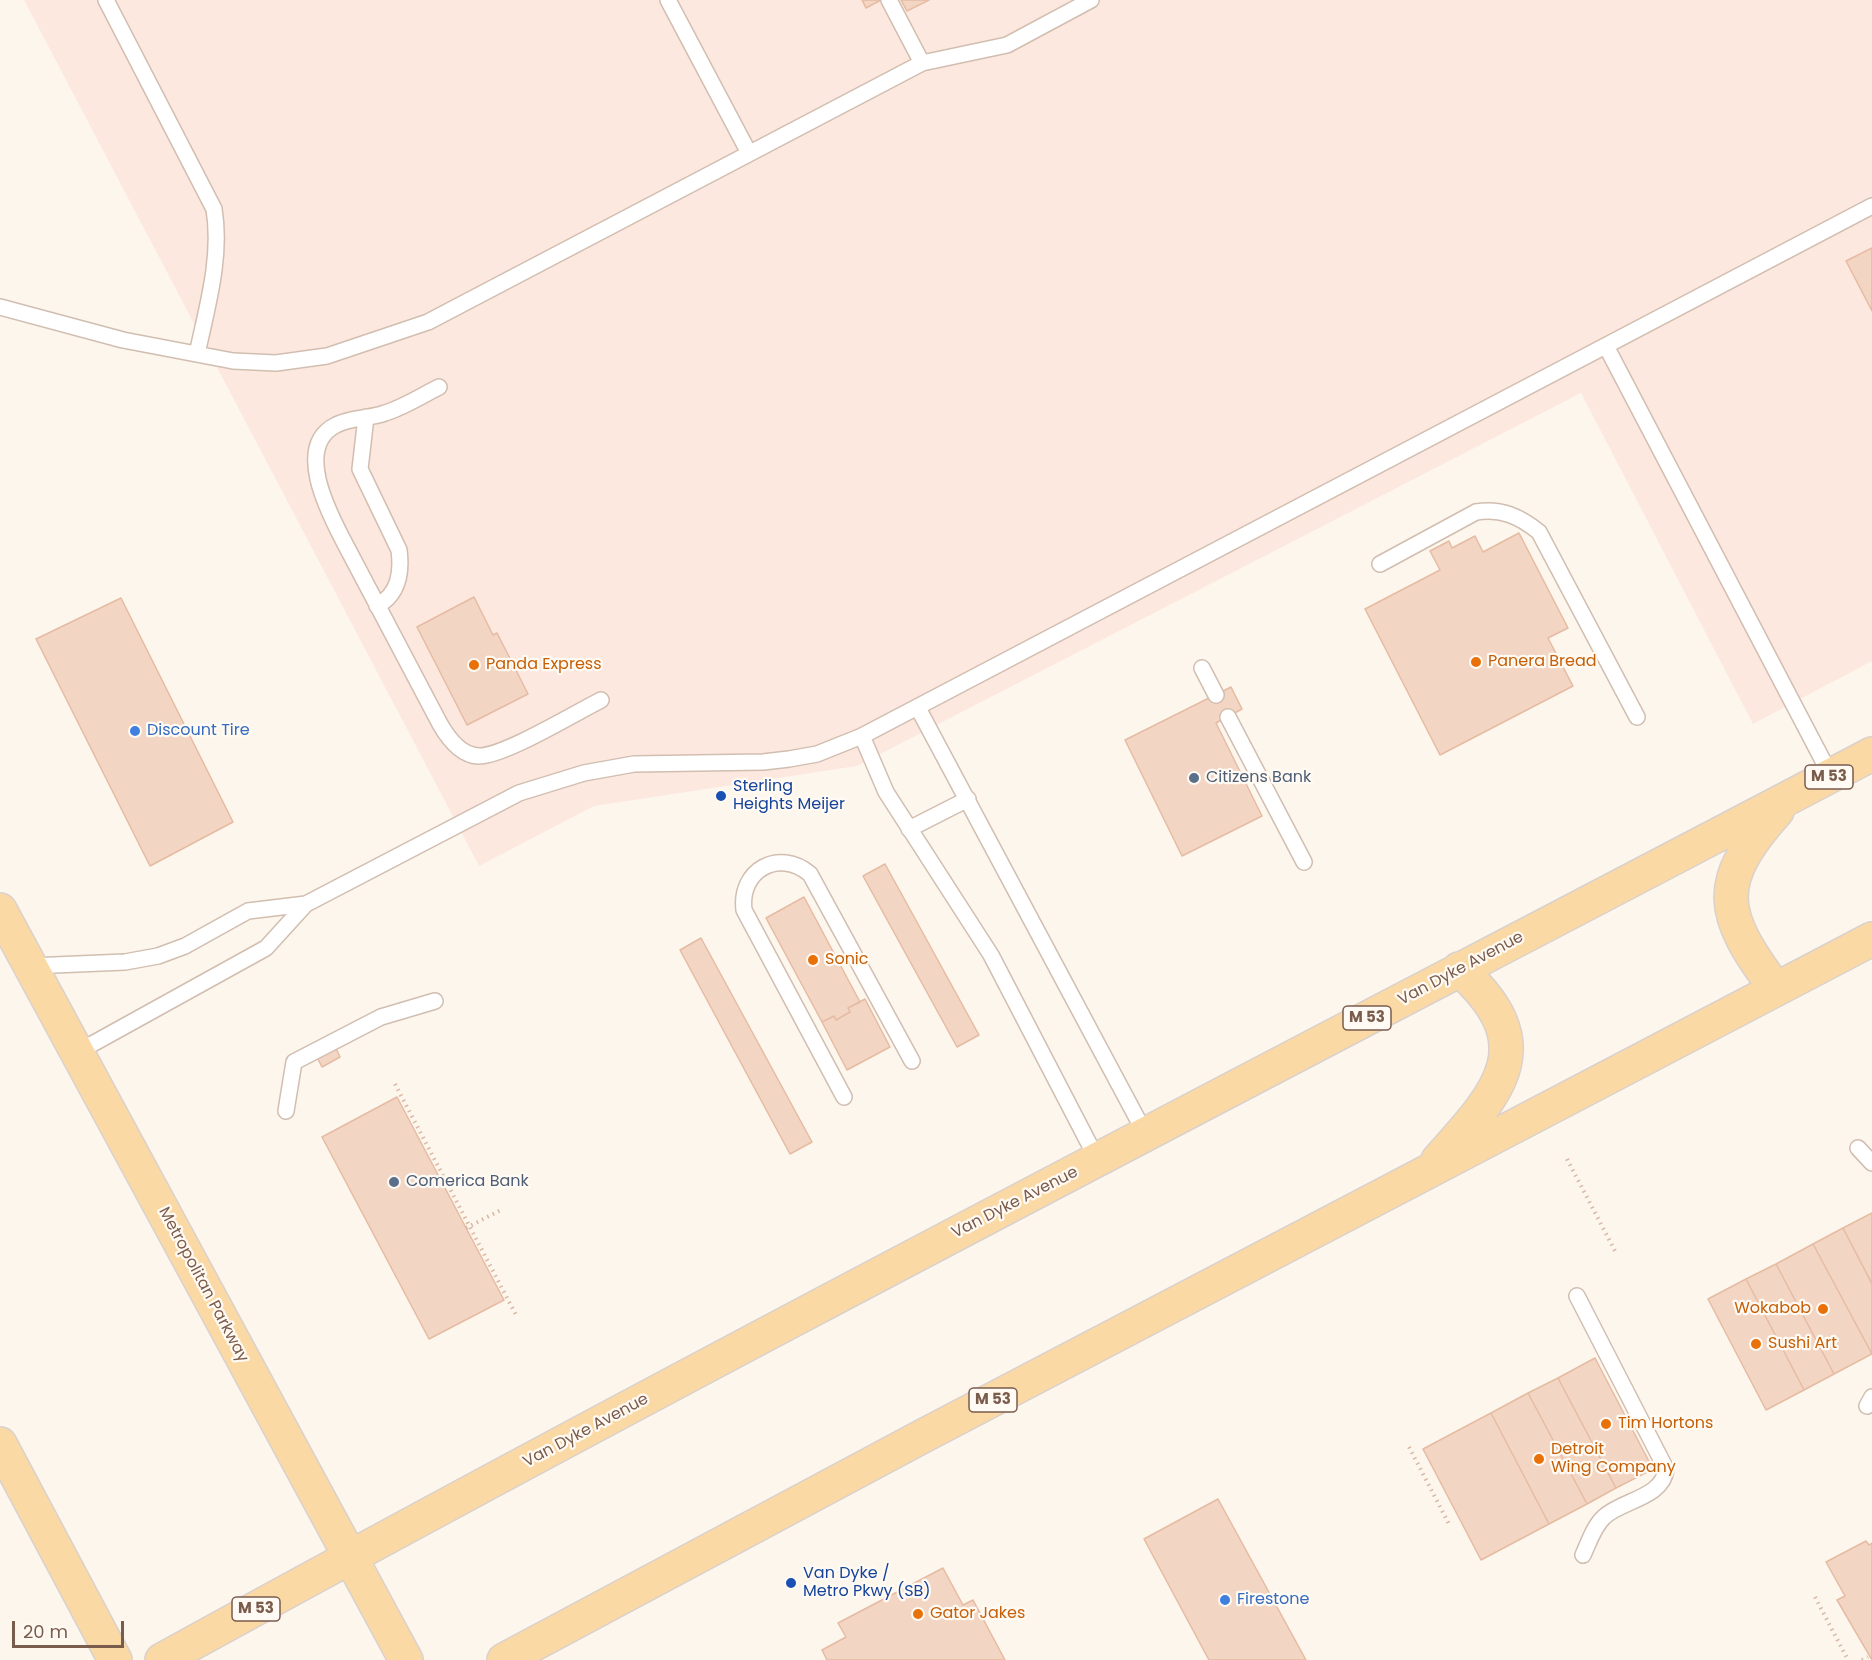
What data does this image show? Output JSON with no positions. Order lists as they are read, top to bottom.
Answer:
{
  "streets": {
    "main road": ["M 53", "Van Dyke Avenue", "Metropolitan Parkway"]
  },
  "crossings": [
    ["Van Dyke Avenue", "Metropolitan Parkway"]
  ],
  "places": [
    "Panera Bread",
    "Panda Express",
    "Discount Tire",
    "Citizens Bank",
    "Sterling Heights Meijer",
    "Sonic",
    "Comerica Bank",
    "Wokabob",
    "Sushi Art",
    "Tim Hortons",
    "Detroit Wing Company",
    "Van Dyke / Metro Pkwy (SB)",
    "Firestone",
    "Gator Jakes"
  ],
  "scale_bar": "20 m"
}
